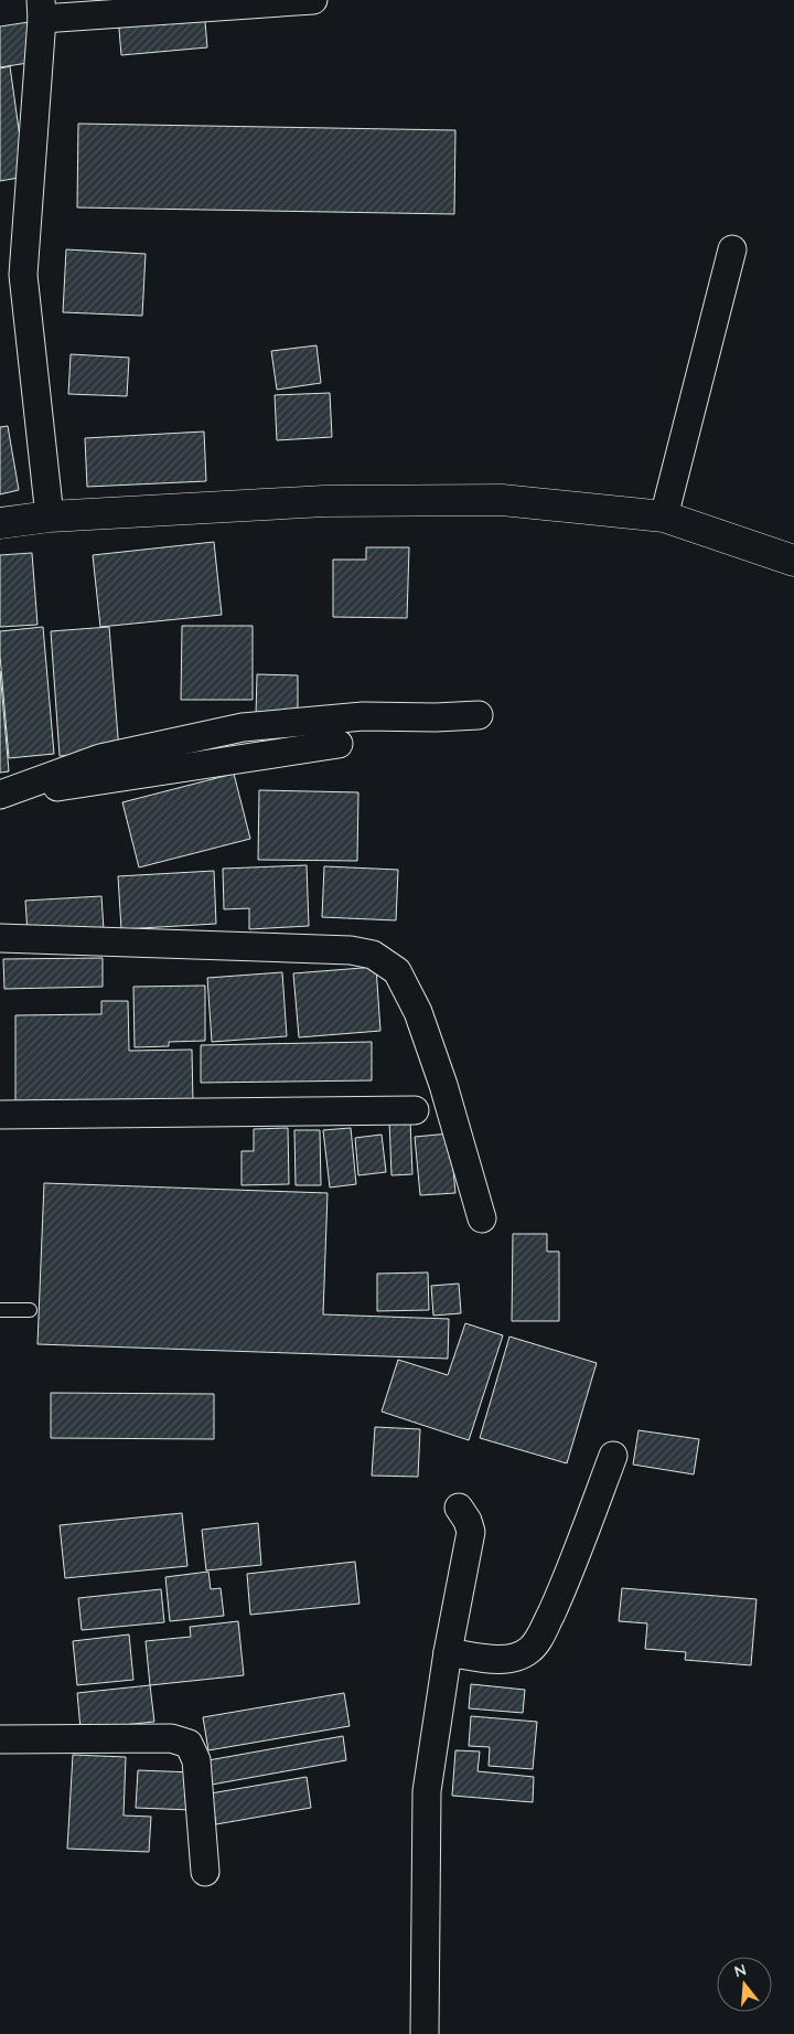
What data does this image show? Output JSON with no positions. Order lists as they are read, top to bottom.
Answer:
{
  "north": "top"
}
